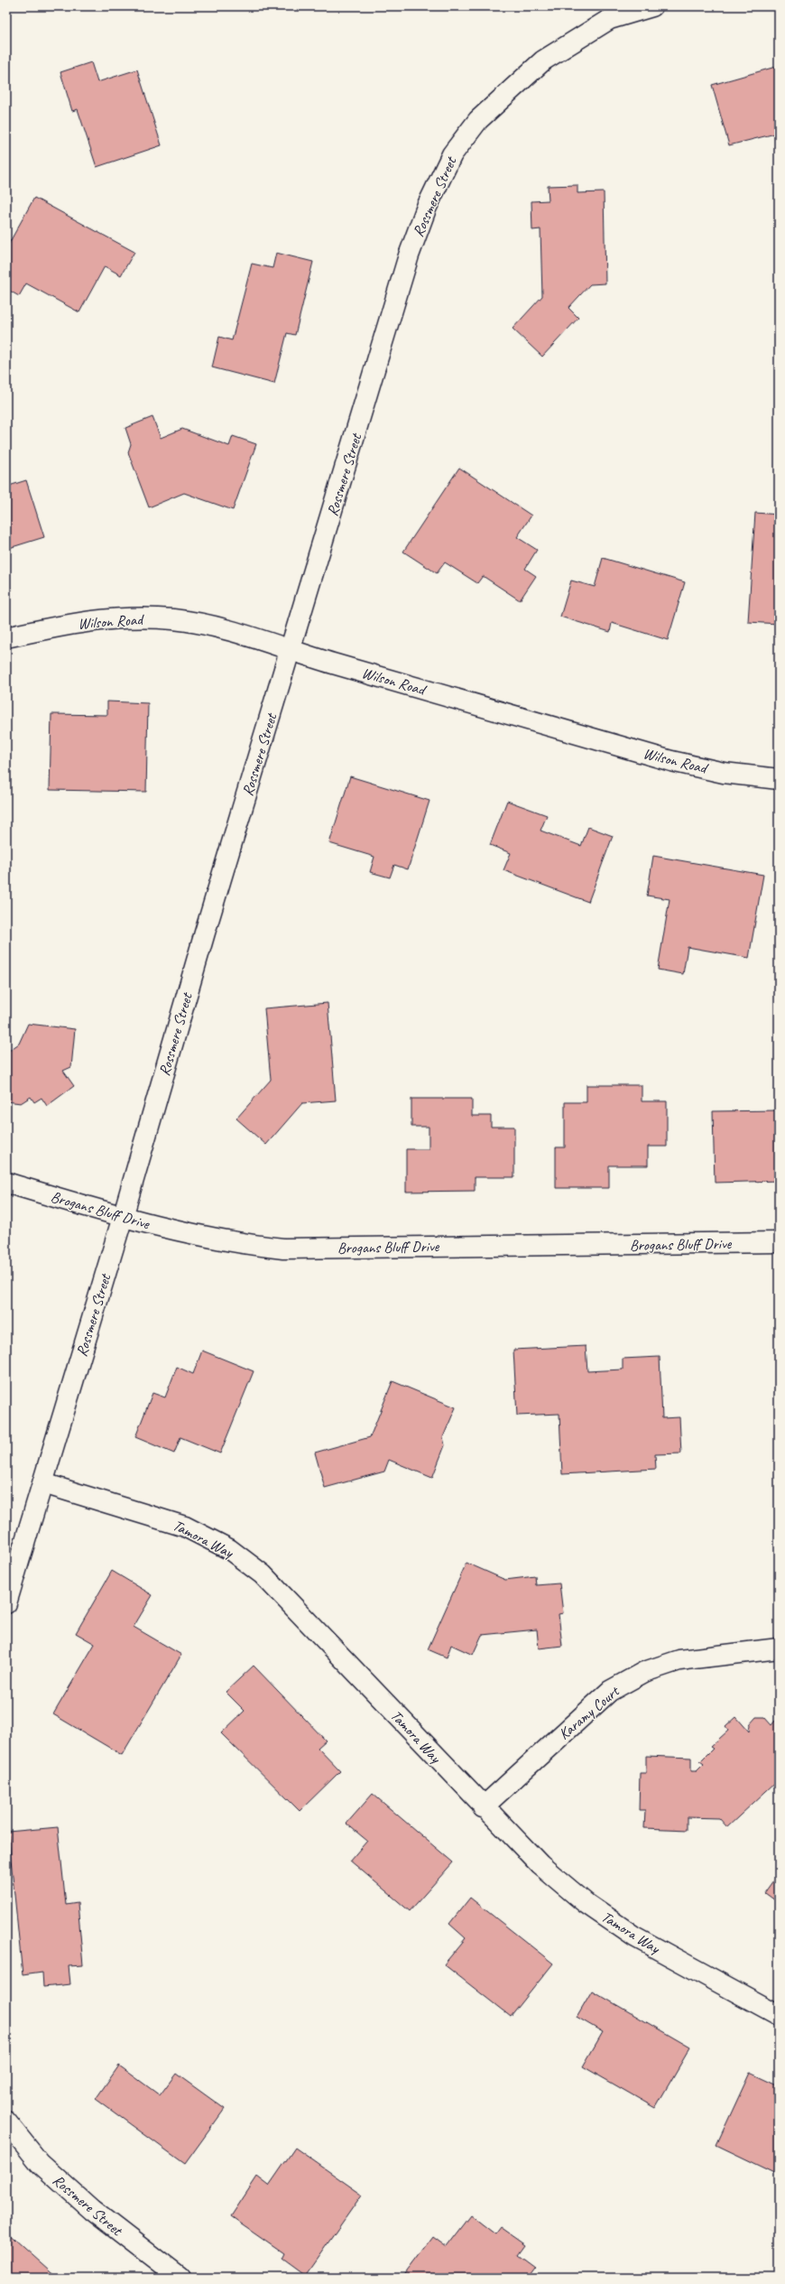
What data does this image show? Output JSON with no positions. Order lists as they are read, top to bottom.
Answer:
{
  "streets": {
    "street": [
      "Rossmere Street",
      "Wilson Road",
      "Brogans Bluff Drive",
      "Tamora Way",
      "Karamy Court"
    ]
  },
  "crossings": [
    ["Rossmere Street", "Wilson Road"],
    ["Rossmere Street", "Brogans Bluff Drive"],
    ["Rossmere Street", "Tamora Way"],
    ["Tamora Way", "Karamy Court"]
  ]
}
